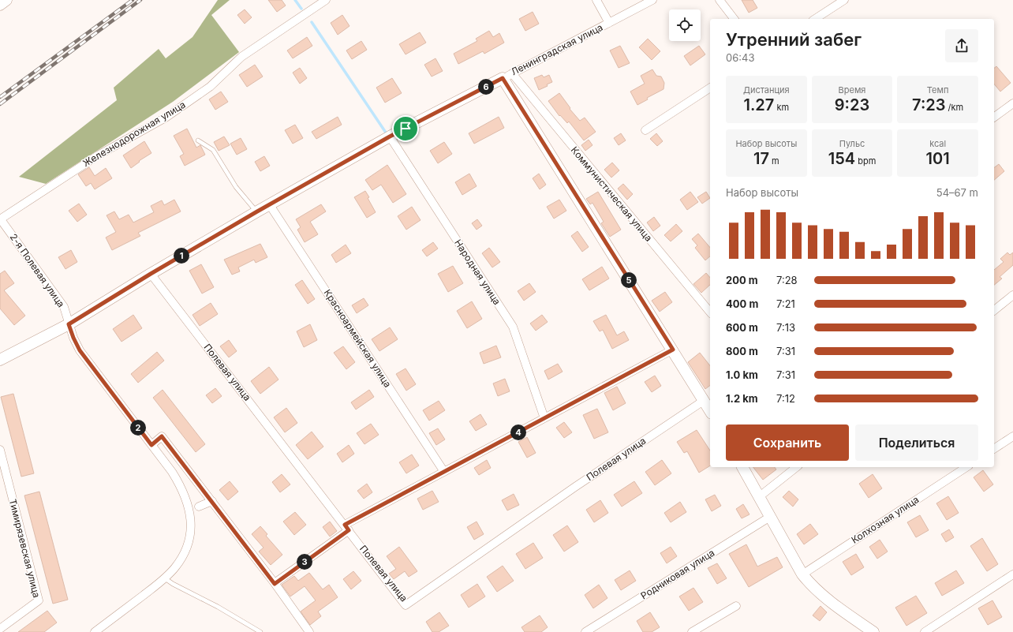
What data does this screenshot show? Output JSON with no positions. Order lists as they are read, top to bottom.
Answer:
{
  "streets": {
    "street": [
      "Ленинградская улица",
      "Железнодорожная улица",
      "Коммунистическая улица",
      "2-я Полевая улица",
      "Народная улица",
      "Красноармейская улица",
      "Полевая улица",
      "Колхозная улица",
      "Тимирязевская улица",
      "Родниковая улица"
    ]
  },
  "crossings": [
    ["Ленинградская улица", "Коммунистическая улица"],
    ["Ленинградская улица", "2-я Полевая улица"],
    ["Ленинградская улица", "Народная улица"],
    ["Ленинградская улица", "Красноармейская улица"],
    ["Ленинградская улица", "Полевая улица"],
    ["Железнодорожная улица", "2-я Полевая улица"]
  ],
  "page": {
    "heading": ["Утренний забег", "06:43"],
    "stats": [
      ["Дистанция", "1.27 km"],
      ["Время", "9:23"],
      ["Темп", "7:23 /km"],
      ["Набор высоты", "17 m"],
      ["Пульс", "154 bpm"],
      ["kcal", "101"]
    ],
    "pins": [
      "6",
      "1",
      "5",
      "2",
      "4",
      "3"
    ],
    "chart": ["Набор высоты", "54–67 m"],
    "list": [
      {
        "name": "200 m",
        "note": "7:28"
      },
      {
        "name": "400 m",
        "note": "7:21"
      },
      {
        "name": "600 m",
        "note": "7:13"
      },
      {
        "name": "800 m",
        "note": "7:31"
      },
      {
        "name": "1.0 km",
        "note": "7:31"
      },
      {
        "name": "1.2 km",
        "note": "7:12"
      }
    ],
    "buttons": ["Сохранить", "Поделиться"]
  }
}
